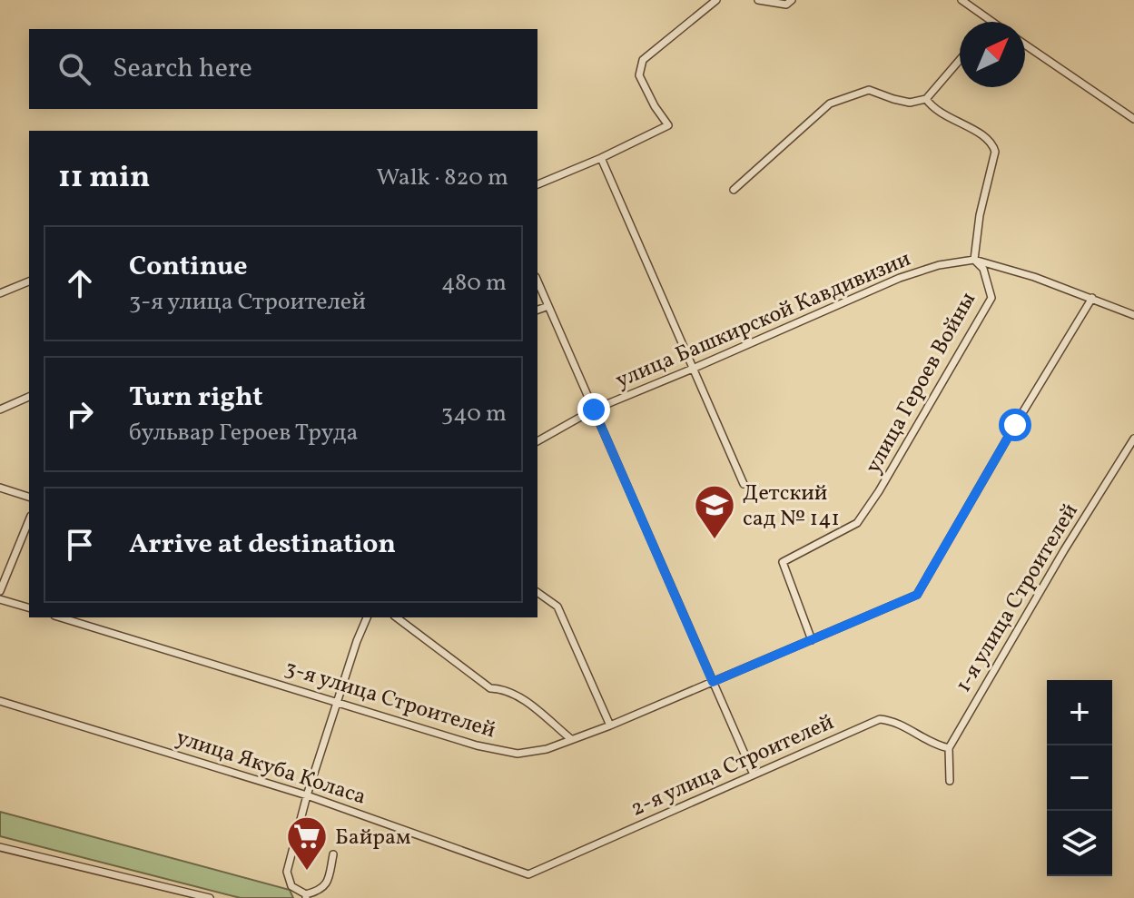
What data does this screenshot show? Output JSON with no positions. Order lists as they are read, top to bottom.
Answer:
{
  "streets": {
    "street": [
      "улица Башкирской Кавдивизии",
      "улица Героев Войны",
      "1-я улица Строителей",
      "3-я улица Строителей",
      "2-я улица Строителей",
      "улица Якуба Коласа"
    ]
  },
  "crossings": [
    ["улица Башкирской Кавдивизии", "улица Героев Войны"],
    ["улица Башкирской Кавдивизии", "3-я улица Строителей"],
    ["улица Героев Войны", "3-я улица Строителей"],
    ["1-я улица Строителей", "2-я улица Строителей"],
    ["2-я улица Строителей", "улица Якуба Коласа"]
  ],
  "places": {
    "school or university": ["Детский сад № 141"],
    "supermarket": ["Байрам"]
  },
  "north": "top right",
  "page": {
    "search": "Search here",
    "heading": ["11 min", "Walk · 820 m"],
    "list": [
      ["Continue", "3-я улица Строителей", "480 m"],
      ["Turn right", "бульвар Героев Труда", "340 m"],
      "Arrive at destination"
    ],
    "map_buttons": ["+", "−"]
  }
}
